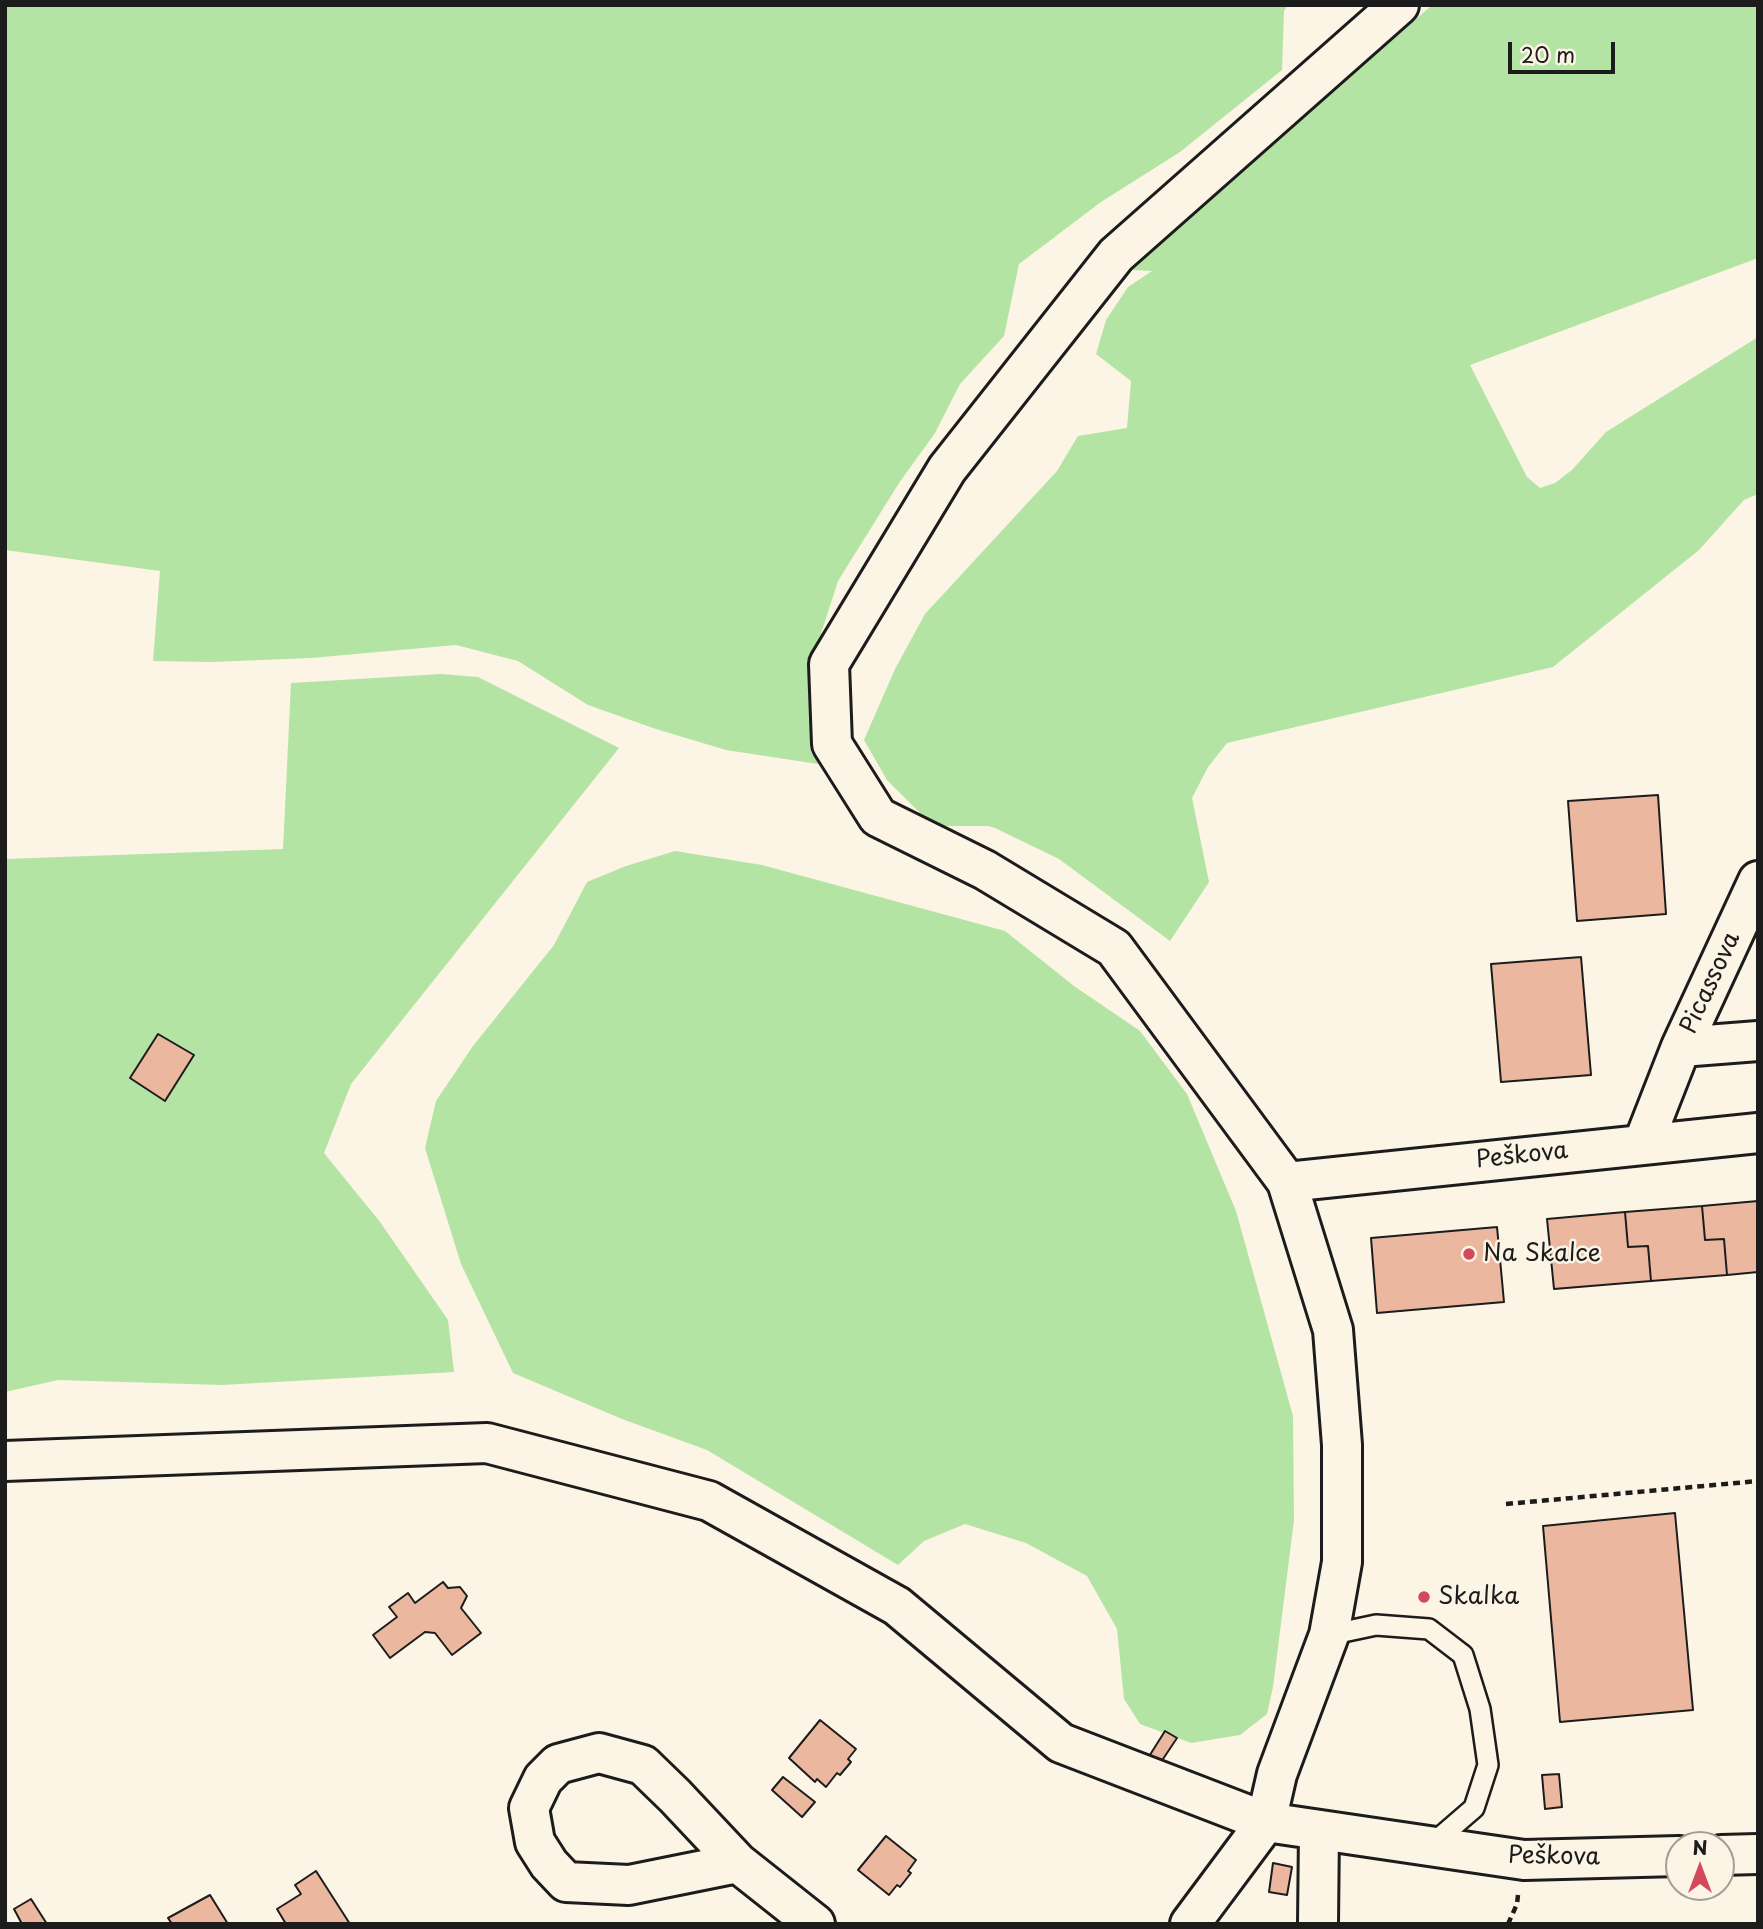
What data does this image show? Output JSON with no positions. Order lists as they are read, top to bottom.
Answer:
{
  "streets": {
    "street": ["Picassova", "Peškova"]
  },
  "crossings": [
    ["Picassova", "Peškova"]
  ],
  "places": ["Na Skalce", "Skalka"],
  "scale_bar": "20 m",
  "north": "top"
}
